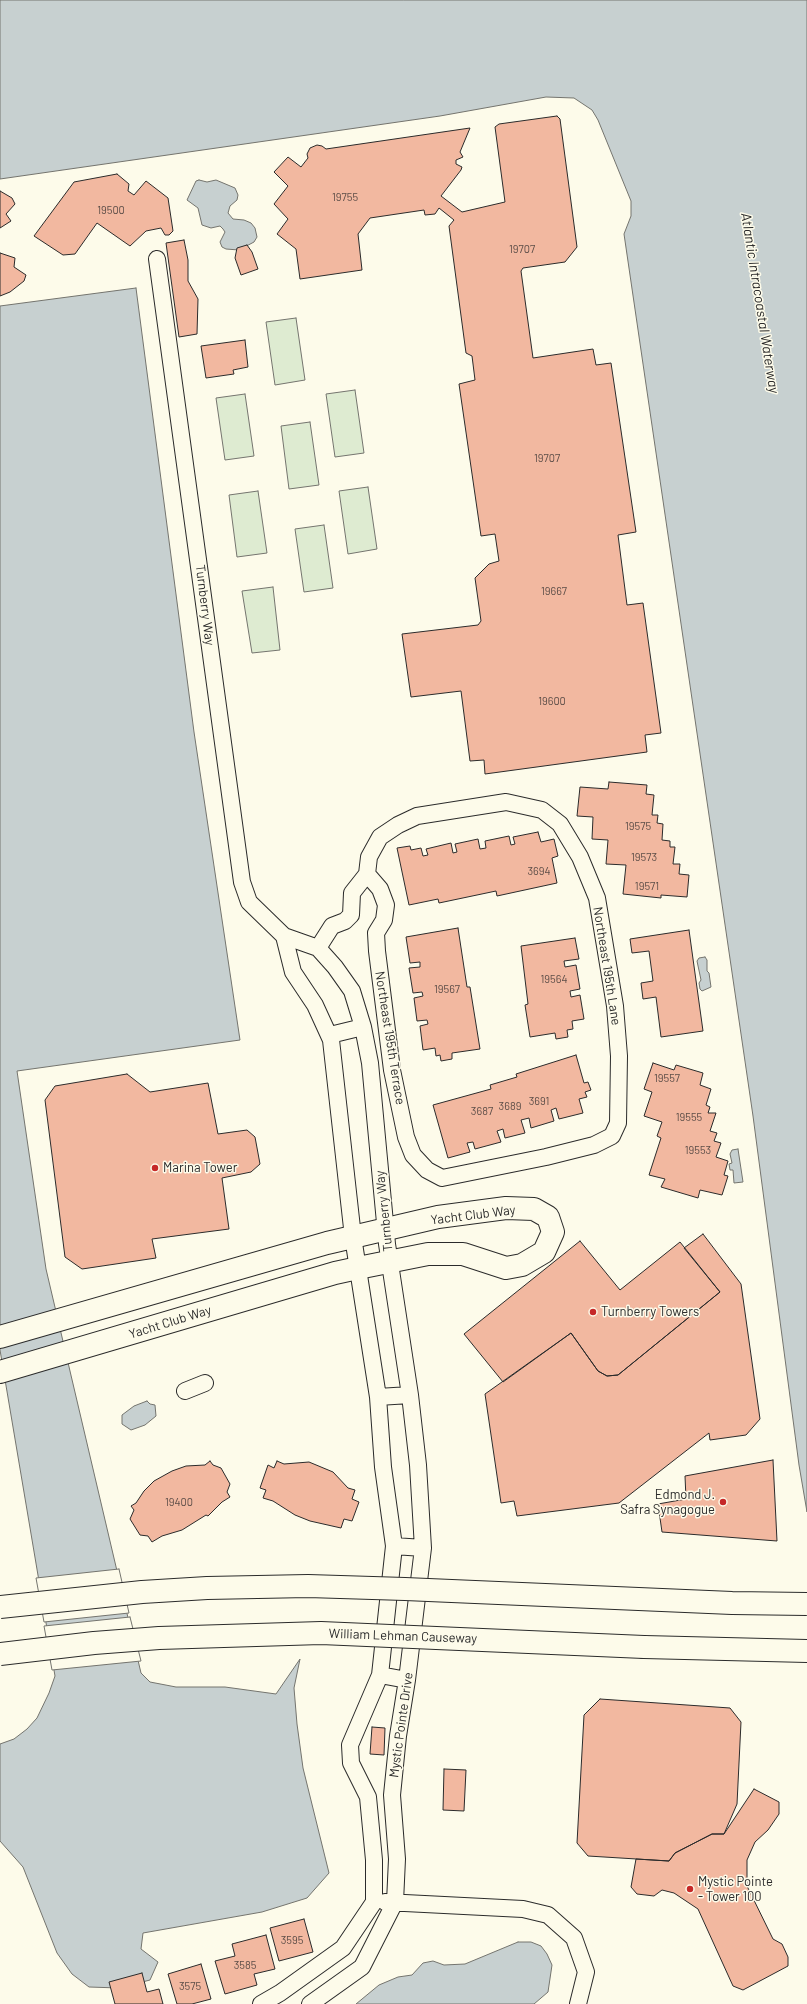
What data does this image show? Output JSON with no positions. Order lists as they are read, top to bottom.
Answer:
{
  "streets": {
    "main road": ["Yacht Club Way", "William Lehman Causeway"],
    "street": [
      "Turnberry Way",
      "Northeast 195th Lane",
      "Northeast 195th Terrace",
      "Mystic Pointe Drive"
    ]
  },
  "crossings": [
    ["Turnberry Way", "Northeast 195th Lane"],
    ["Turnberry Way", "Yacht Club Way"],
    ["Turnberry Way", "Mystic Pointe Drive"],
    ["Northeast 195th Lane", "Northeast 195th Terrace"]
  ],
  "water": ["Atlantic Intracoastal Waterway"],
  "places": [
    "Marina Tower",
    "Turnberry Towers",
    "Edmond J. Safra Synagogue",
    "Mystic Pointe - Tower 100"
  ],
  "house_numbers": [
    "19755",
    "19500",
    "19707",
    "19707",
    "19667",
    "19600",
    "19575",
    "19573",
    "3694",
    "19571",
    "19564",
    "19567",
    "19557",
    "3691",
    "3689",
    "3687",
    "19555",
    "19553",
    "19400",
    "3595",
    "3585",
    "3575"
  ]
}
